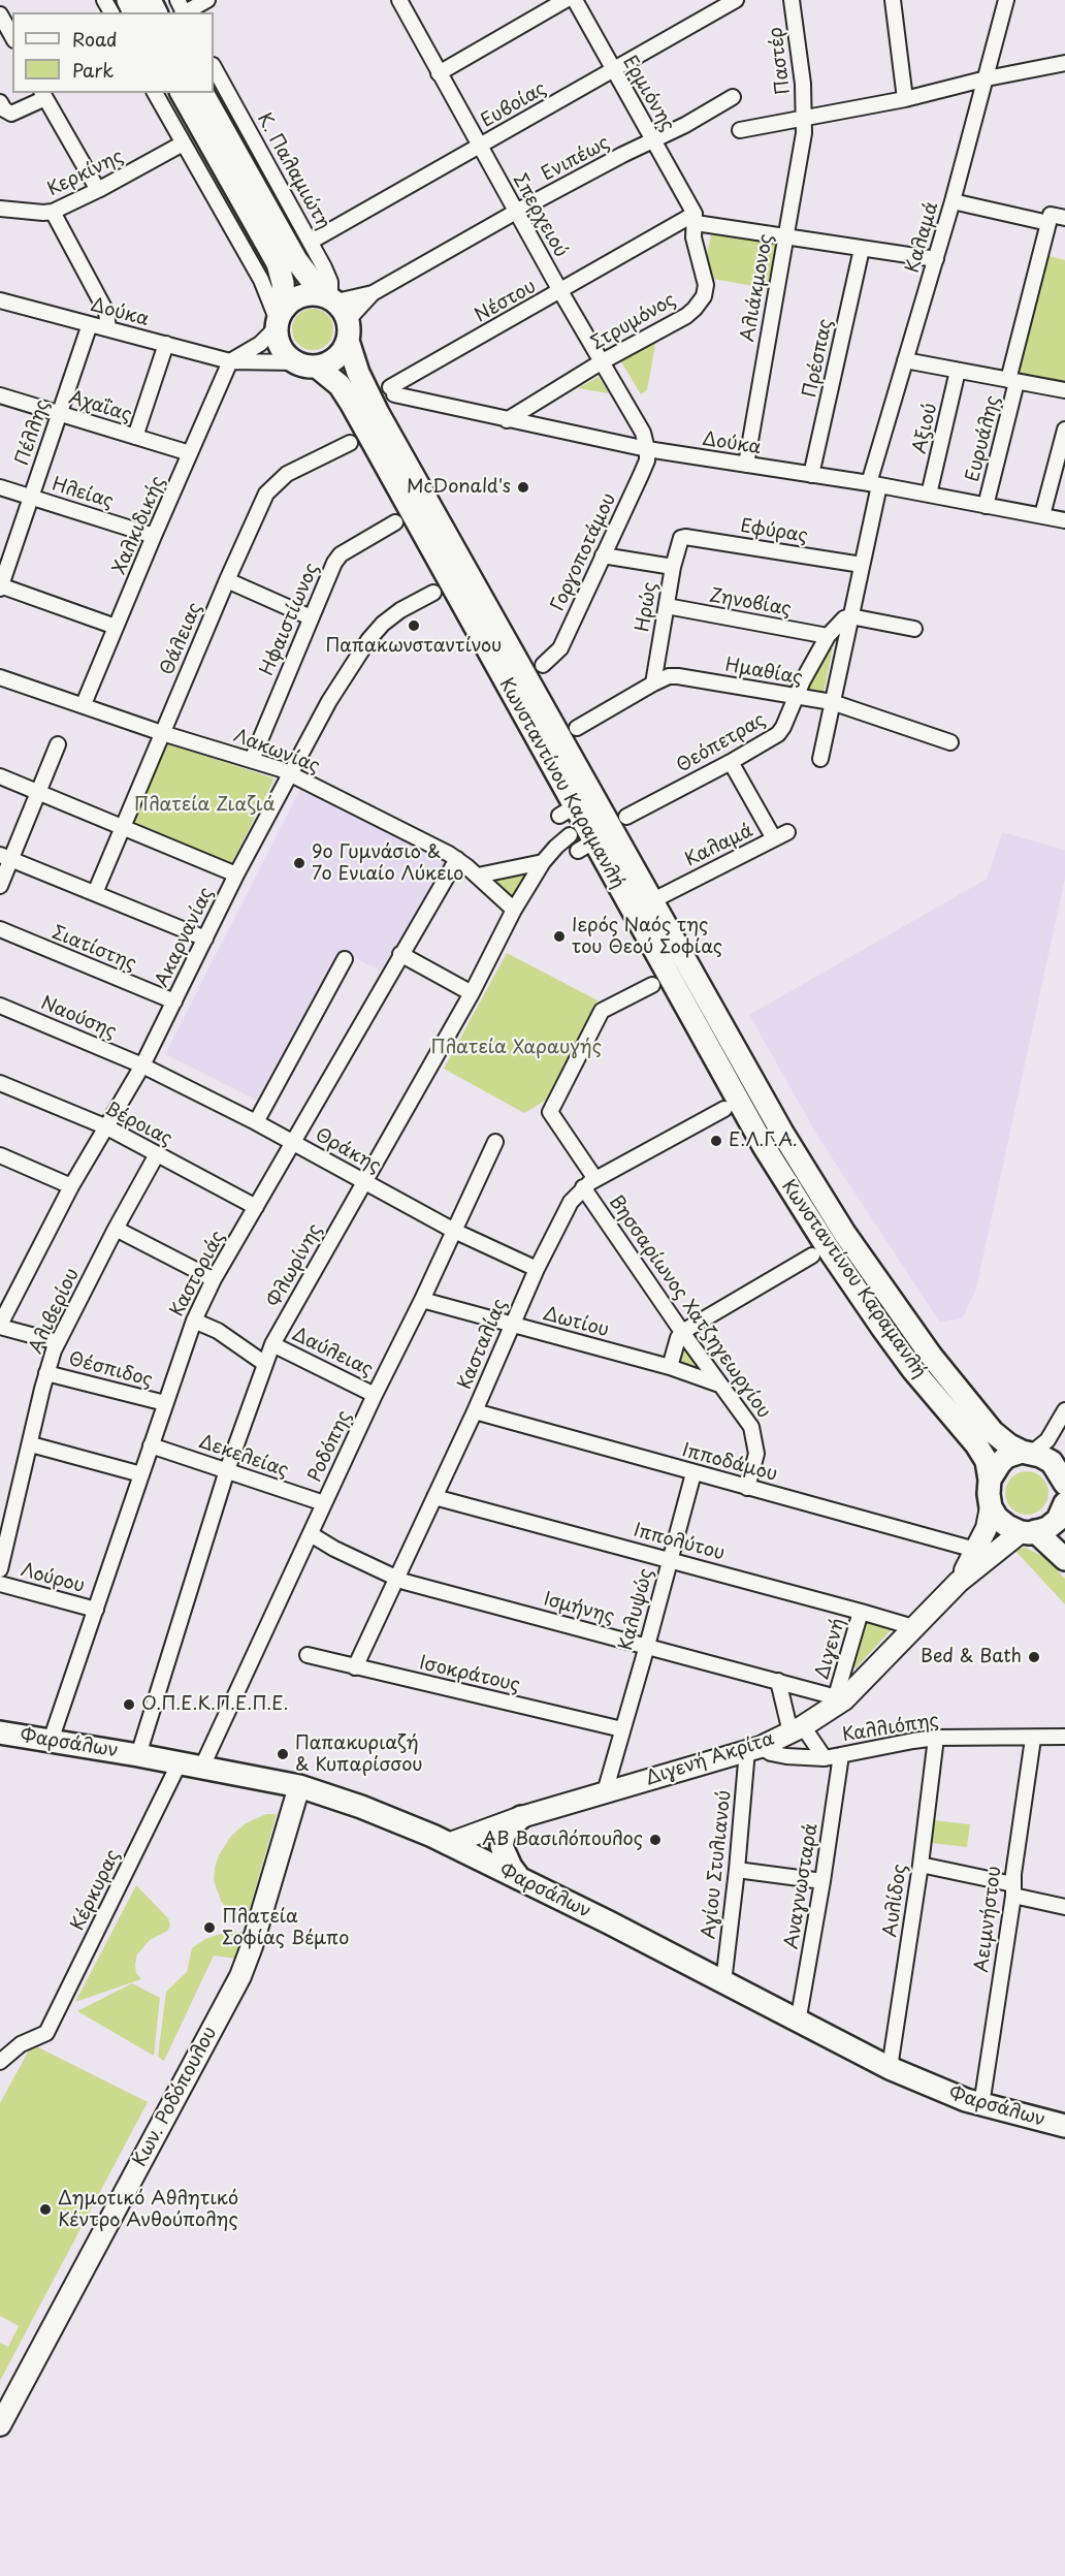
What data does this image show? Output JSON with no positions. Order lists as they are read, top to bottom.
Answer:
{
  "streets": {
    "main road": [
      "Κωνσταντίνου Καραμανλή",
      "Φαρσάλων",
      "Διγενή Ακρίτα",
      "Κων. Ροδόπουλου"
    ],
    "street": [
      "Παστέρ",
      "Ερμιόνης",
      "Ευβοίας",
      "Ενιπέως",
      "Κ. Παλαμιώτη",
      "Κερκίνης",
      "Σπερχειού",
      "Καλαμά",
      "Αλιάκμονος",
      "Νέστου",
      "Δούκα",
      "Στρυμόνος",
      "Πρέσπας",
      "Αχαΐας",
      "Αξιού",
      "Πέλλης",
      "Ευρυάλης",
      "Ηλείας",
      "Χαλκιδικής",
      "Εφύρας",
      "Γοργοποτάμου",
      "Ζηνοβίας",
      "Ηρώς",
      "Ηφαιστίωνος",
      "Θάλειας",
      "Ημαθίας",
      "Θεόπετρας",
      "Λακωνίας",
      "Ακαρνανίας",
      "Σιατίστης",
      "Ναούσης",
      "Βέροιας",
      "Θράκης",
      "Φλωρίνης",
      "Καστοριάς",
      "Βησσαρίωνος Χατζηγεωργίου",
      "Αλιβερίου",
      "Δωτίου",
      "Κασταλίας",
      "Δαύλειας",
      "Θέσπιδος",
      "Ροδόπης",
      "Δεκελείας",
      "Ιπποδάμου",
      "Ιππολύτου",
      "Λούρου",
      "Ισμήνης",
      "Καλυψώς",
      "Διγενή",
      "Ισοκράτους",
      "Καλλιόπης",
      "Αγίου Στυλιανού",
      "Αναγνωσταρά",
      "Κέρκυρας",
      "Αυλίδος",
      "Αειμνήστου"
    ]
  },
  "crossings": [
    ["Παστέρ", "Αλιάκμονος"],
    ["Ερμιόνης", "Ευβοίας"],
    ["Ερμιόνης", "Ενιπέως"],
    ["Ερμιόνης", "Νέστου"],
    ["Ερμιόνης", "Στρυμόνος"],
    ["Ευβοίας", "Κ. Παλαμιώτη"],
    ["Ευβοίας", "Σπερχειού"],
    ["Ενιπέως", "Κ. Παλαμιώτη"],
    ["Ενιπέως", "Σπερχειού"],
    ["Ενιπέως", "Δούκα"],
    ["Ενιπέως", "Κωνσταντίνου Καραμανλή"],
    ["Κ. Παλαμιώτη", "Δούκα"],
    ["Κ. Παλαμιώτη", "Κωνσταντίνου Καραμανλή"],
    ["Κερκίνης", "Κωνσταντίνου Καραμανλή"],
    ["Σπερχειού", "Νέστου"],
    ["Σπερχειού", "Δούκα"],
    ["Σπερχειού", "Στρυμόνος"],
    ["Σπερχειού", "Γοργοποτάμου"],
    ["Καλαμά", "Δούκα"],
    ["Καλαμά", "Εφύρας"],
    ["Καλαμά", "Ημαθίας"],
    ["Καλαμά", "Θεόπετρας"],
    ["Καλαμά", "Κωνσταντίνου Καραμανλή"],
    ["Αλιάκμονος", "Δούκα"],
    ["Νέστου", "Δούκα"],
    ["Νέστου", "Στρυμόνος"],
    ["Δούκα", "Στρυμόνος"],
    ["Δούκα", "Πρέσπας"],
    ["Δούκα", "Αξιού"],
    ["Δούκα", "Πέλλης"],
    ["Δούκα", "Ευρυάλης"],
    ["Δούκα", "Χαλκιδικής"],
    ["Δούκα", "Γοργοποτάμου"],
    ["Δούκα", "Κωνσταντίνου Καραμανλή"],
    ["Αχαΐας", "Πέλλης"],
    ["Αχαΐας", "Χαλκιδικής"],
    ["Πέλλης", "Ηλείας"],
    ["Ηλείας", "Χαλκιδικής"],
    ["Χαλκιδικής", "Λακωνίας"],
    ["Εφύρας", "Ηρώς"],
    ["Ζηνοβίας", "Ηρώς"],
    ["Ζηνοβίας", "Θεόπετρας"],
    ["Ηρώς", "Ημαθίας"],
    ["Ηφαιστίωνος", "Λακωνίας"],
    ["Θάλειας", "Λακωνίας"],
    ["Ημαθίας", "Θεόπετρας"],
    ["Λακωνίας", "Ακαρνανίας"],
    ["Λακωνίας", "Φλωρίνης"],
    ["Λακωνίας", "Καστοριάς"],
    ["Κωνσταντίνου Καραμανλή", "Διγενή Ακρίτα"],
    ["Ακαρνανίας", "Σιατίστης"],
    ["Ακαρνανίας", "Ναούσης"],
    ["Ακαρνανίας", "Βέροιας"],
    ["Ακαρνανίας", "Θράκης"],
    ["Ναούσης", "Θράκης"],
    ["Βέροιας", "Καστοριάς"],
    ["Βέροιας", "Αλιβερίου"],
    ["Θράκης", "Φλωρίνης"],
    ["Θράκης", "Καστοριάς"],
    ["Θράκης", "Κασταλίας"],
    ["Θράκης", "Ροδόπης"],
    ["Φλωρίνης", "Δαύλειας"],
    ["Φλωρίνης", "Δεκελείας"],
    ["Φλωρίνης", "Φαρσάλων"],
    ["Καστοριάς", "Θέσπιδος"],
    ["Καστοριάς", "Δεκελείας"],
    ["Καστοριάς", "Λούρου"],
    ["Καστοριάς", "Φαρσάλων"],
    ["Βησσαρίωνος Χατζηγεωργίου", "Δωτίου"],
    ["Βησσαρίωνος Χατζηγεωργίου", "Κασταλίας"],
    ["Βησσαρίωνος Χατζηγεωργίου", "Ιπποδάμου"],
    ["Αλιβερίου", "Θέσπιδος"],
    ["Δωτίου", "Κασταλίας"],
    ["Δωτίου", "Ροδόπης"],
    ["Κασταλίας", "Ιπποδάμου"],
    ["Κασταλίας", "Ιππολύτου"],
    ["Κασταλίας", "Ισμήνης"],
    ["Κασταλίας", "Ισοκράτους"],
    ["Δαύλειας", "Ροδόπης"],
    ["Ροδόπης", "Δεκελείας"],
    ["Ροδόπης", "Ισμήνης"],
    ["Ροδόπης", "Φαρσάλων"],
    ["Ιπποδάμου", "Καλυψώς"],
    ["Ιπποδάμου", "Διγενή Ακρίτα"],
    ["Ιππολύτου", "Καλυψώς"],
    ["Ιππολύτου", "Διγενή"],
    ["Ιππολύτου", "Διγενή Ακρίτα"],
    ["Ισμήνης", "Καλυψώς"],
    ["Ισμήνης", "Διγενή"],
    ["Ισμήνης", "Διγενή Ακρίτα"],
    ["Καλυψώς", "Ισοκράτους"],
    ["Καλυψώς", "Διγενή Ακρίτα"],
    ["Διγενή", "Διγενή Ακρίτα"],
    ["Καλλιόπης", "Διγενή Ακρίτα"],
    ["Καλλιόπης", "Αγίου Στυλιανού"],
    ["Καλλιόπης", "Αναγνωσταρά"],
    ["Καλλιόπης", "Αυλίδος"],
    ["Καλλιόπης", "Αειμνήστου"],
    ["Φαρσάλων", "Διγενή Ακρίτα"],
    ["Φαρσάλων", "Αγίου Στυλιανού"],
    ["Φαρσάλων", "Αναγνωσταρά"],
    ["Φαρσάλων", "Κέρκυρας"],
    ["Φαρσάλων", "Αυλίδος"],
    ["Φαρσάλων", "Αειμνήστου"],
    ["Φαρσάλων", "Κων. Ροδόπουλου"],
    ["Διγενή Ακρίτα", "Αγίου Στυλιανού"]
  ],
  "parks": ["Πλατεία Ζιαζιά", "Πλατεία Χαραυγής"],
  "places": [
    "McDonald's",
    "Παπακωνσταντίνου",
    "9ο Γυμνάσιο & 7ο Ενιαίο Λύκειο",
    "Ιερός Ναός της του Θεού Σοφίας",
    "Ε.Λ.Γ.Α.",
    "Bed & Bath",
    "Ο.Π.Ε.Κ.Π.Ε.Π.Ε.",
    "Παπακυριαζή & Κυπαρίσσου",
    "ΑΒ Βασιλόπουλος",
    "Πλατεία Σοφίας Βέμπο",
    "Δημοτικό Αθλητικό Κέντρο Ανθούπολης"
  ],
  "legend": ["Road", "Park"]
}
